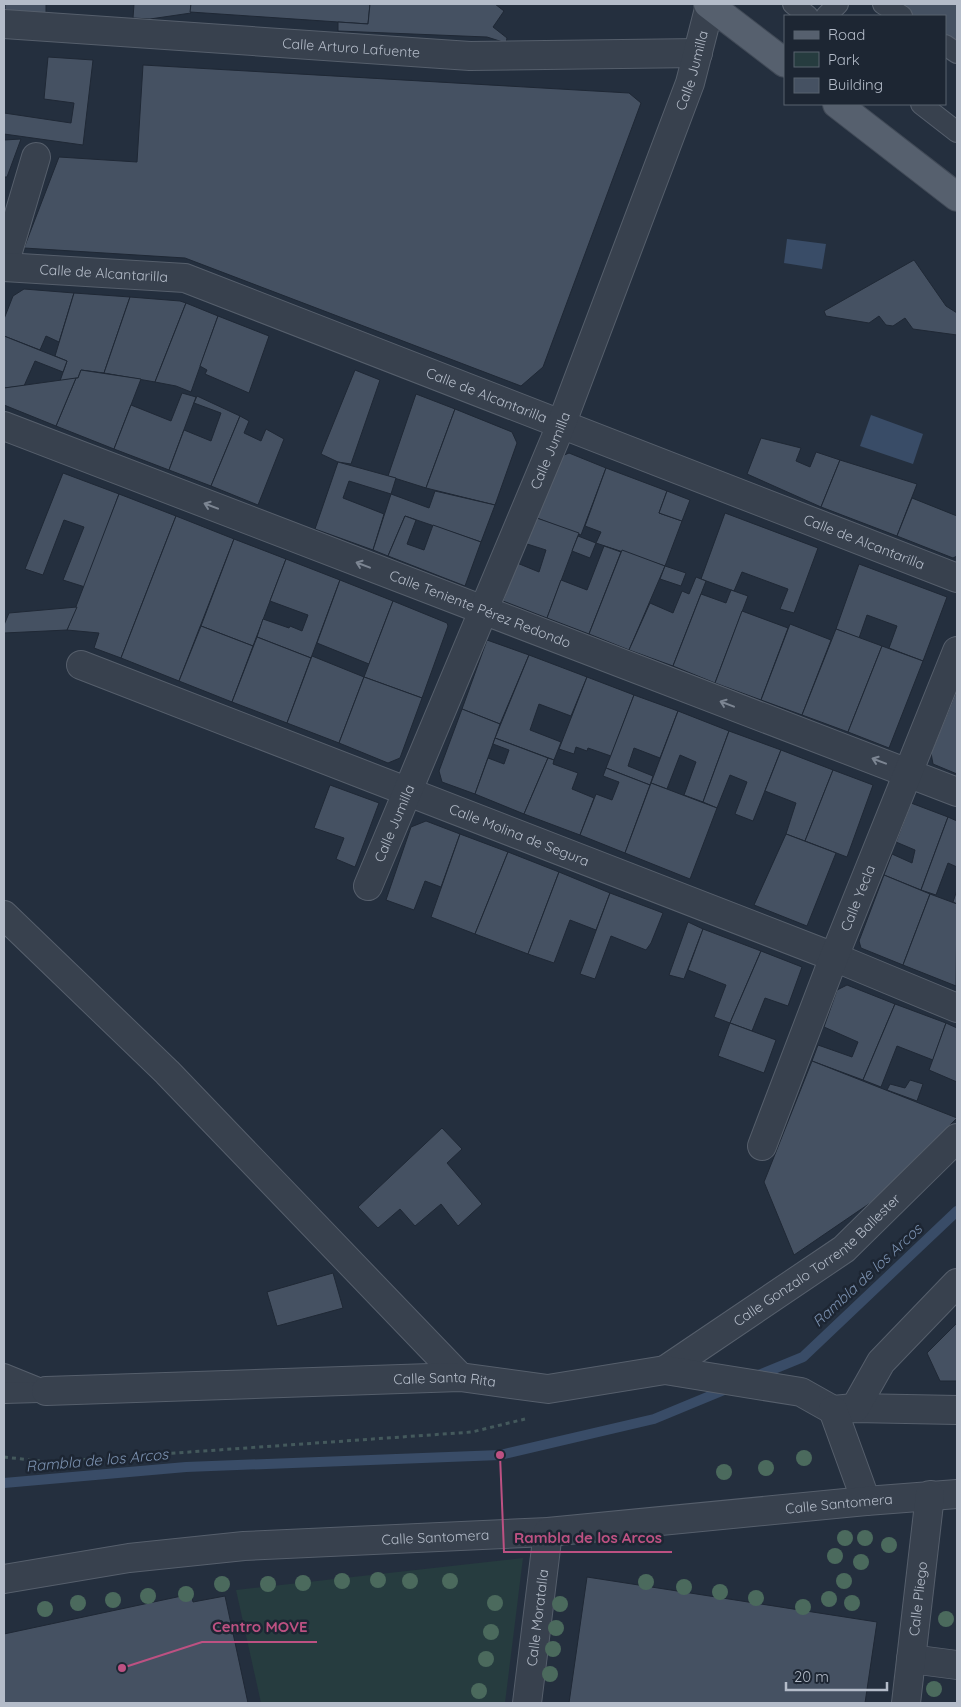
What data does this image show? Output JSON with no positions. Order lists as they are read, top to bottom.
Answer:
{
  "streets": {
    "street": [
      "Calle Arturo Lafuente",
      "Calle Jumilla",
      "Calle de Alcantarilla",
      "Calle Teniente Pérez Redondo",
      "Calle Molina de Segura",
      "Calle Yecla",
      "Calle Gonzalo Torrente Ballester",
      "Calle Santa Rita",
      "Calle Santomera",
      "Calle Pliego",
      "Calle Moratalla"
    ]
  },
  "crossings": [
    ["Calle Arturo Lafuente", "Calle Jumilla"],
    ["Calle Jumilla", "Calle de Alcantarilla"],
    ["Calle Jumilla", "Calle Teniente Pérez Redondo"],
    ["Calle Jumilla", "Calle Molina de Segura"],
    ["Calle Teniente Pérez Redondo", "Calle Yecla"],
    ["Calle Molina de Segura", "Calle Yecla"],
    ["Calle Gonzalo Torrente Ballester", "Calle Santa Rita"],
    ["Calle Santomera", "Calle Pliego"],
    ["Calle Santomera", "Calle Moratalla"]
  ],
  "one_way": ["Calle Teniente Pérez Redondo"],
  "water": ["Rambla de los Arcos"],
  "places": ["Rambla de los Arcos", "Centro MOVE"],
  "legend": ["Road", "Park", "Building"],
  "scale_bar": "20 m"
}
